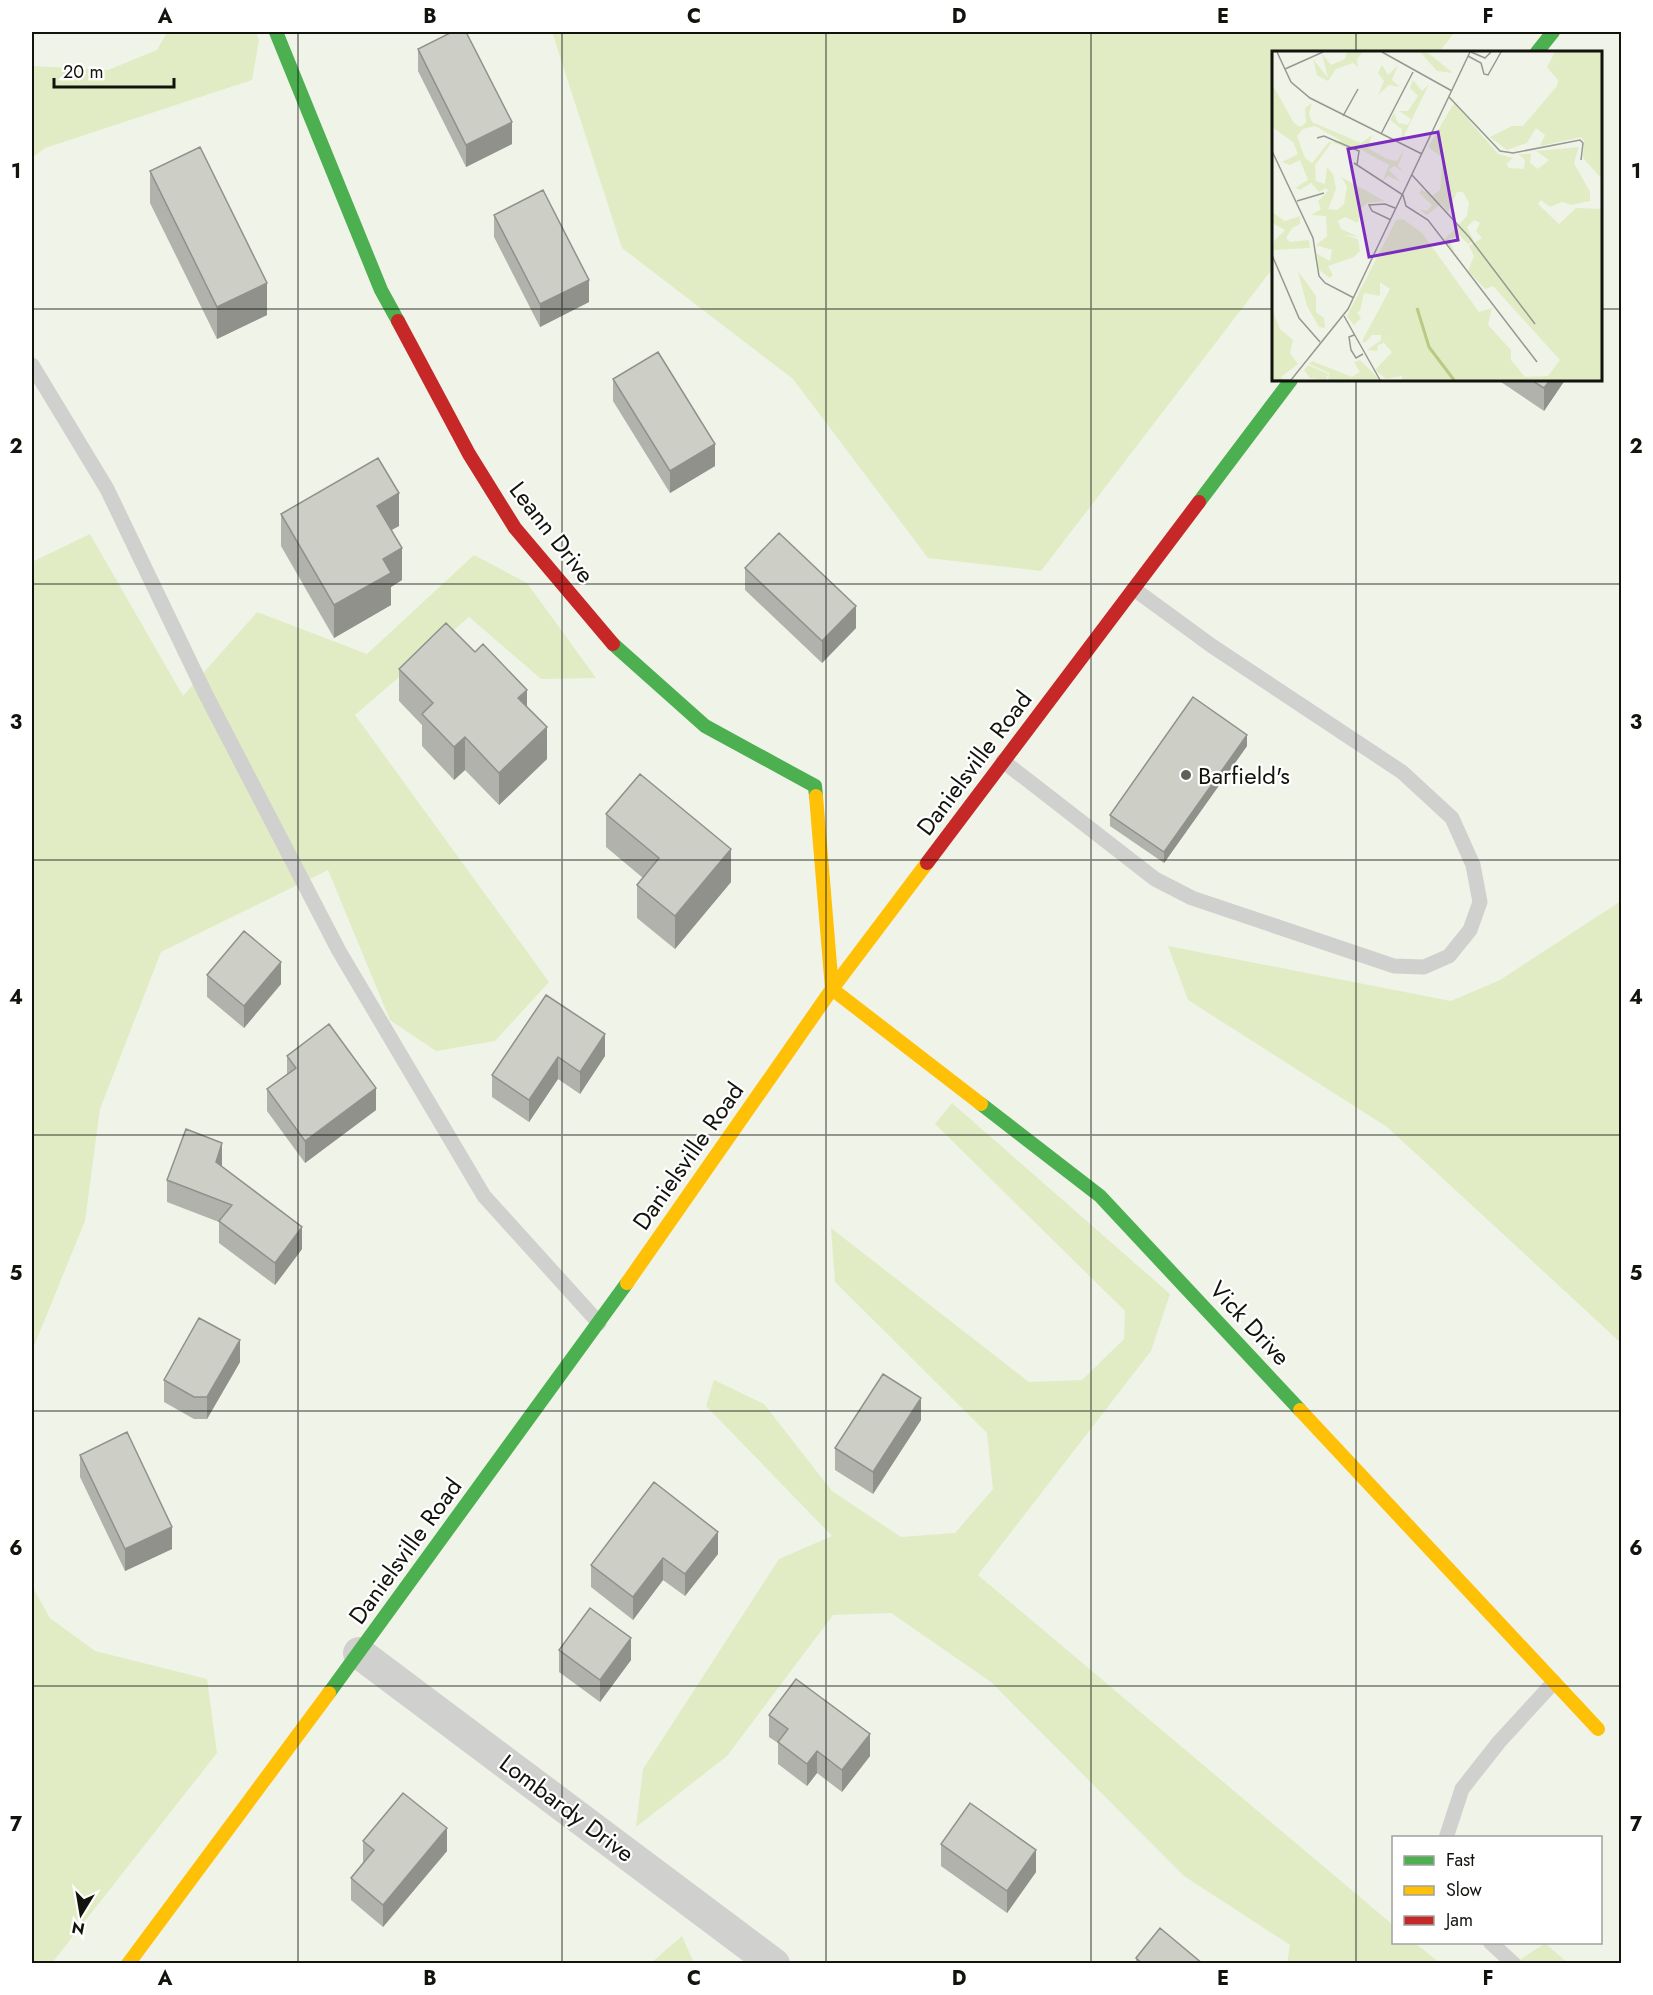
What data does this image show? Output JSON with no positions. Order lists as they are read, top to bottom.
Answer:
{
  "streets": {
    "street": [
      "Leann Drive",
      "Danielsville Road",
      "Vick Drive",
      "Lombardy Drive"
    ]
  },
  "crossings": [
    ["Leann Drive", "Danielsville Road"],
    ["Leann Drive", "Vick Drive"],
    ["Danielsville Road", "Vick Drive"],
    ["Danielsville Road", "Lombardy Drive"]
  ],
  "places": ["Barfield's"],
  "legend": ["Fast", "Slow", "Jam"],
  "scale_bar": "20 m",
  "north": "bottom",
  "grid": {
    "columns": [
      "A",
      "B",
      "C",
      "D",
      "E",
      "F"
    ],
    "rows": [
      "1",
      "2",
      "3",
      "4",
      "5",
      "6",
      "7"
    ]
  }
}
